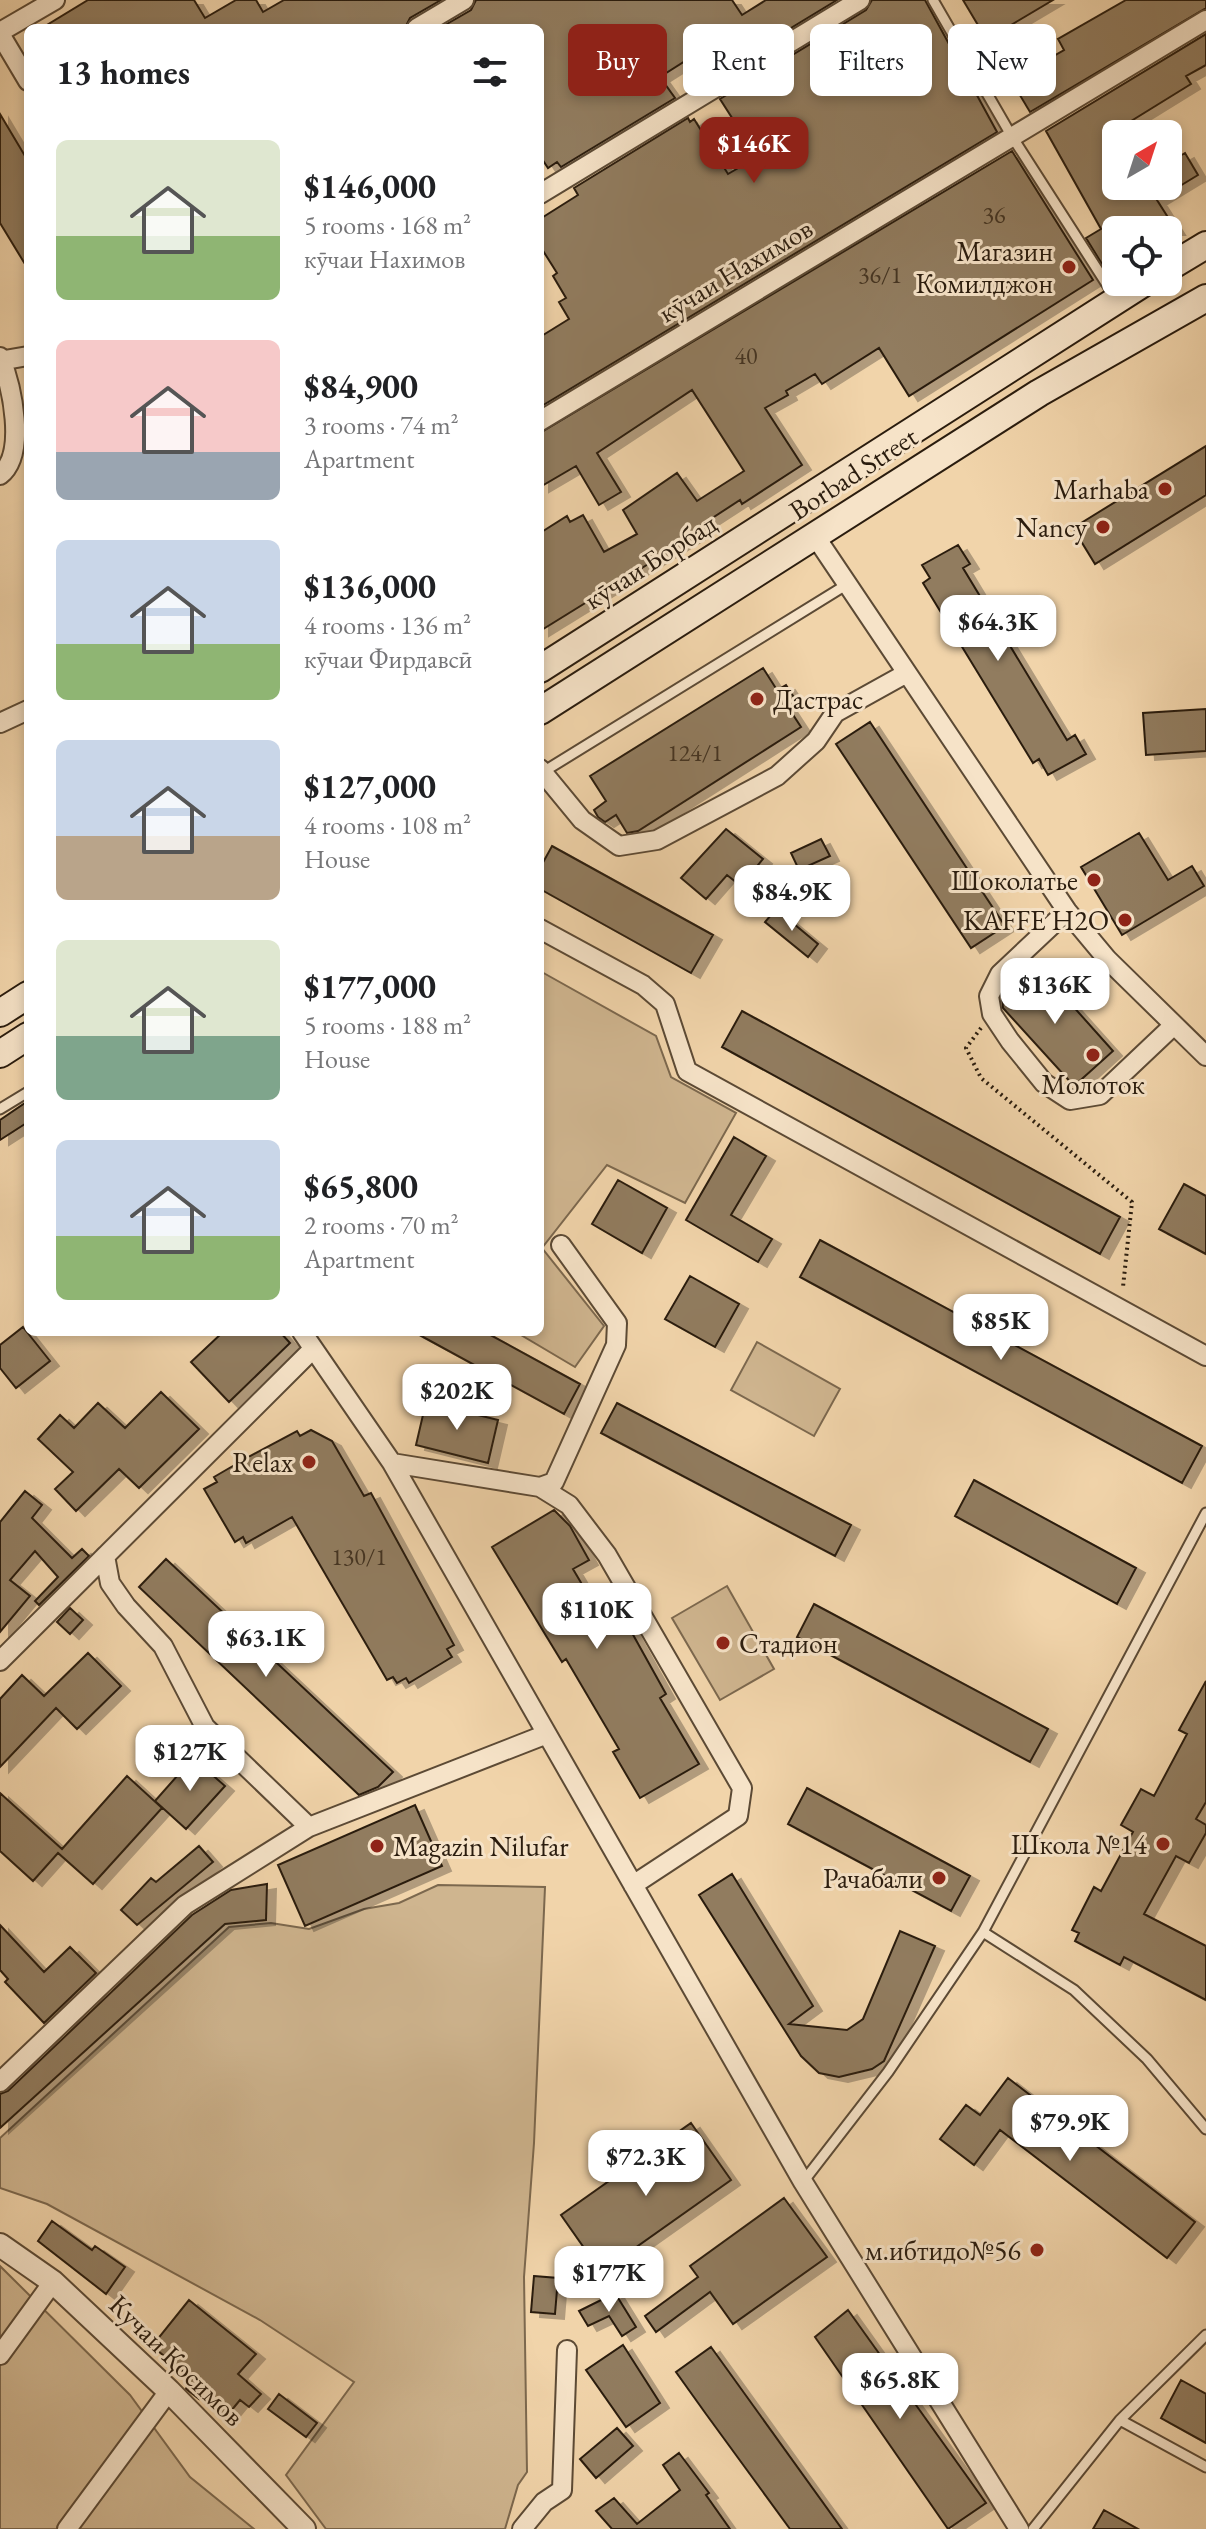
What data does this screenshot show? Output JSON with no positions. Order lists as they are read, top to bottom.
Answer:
{
  "streets": {
    "main road": ["Borbad Street", "кӯчаи Борбад"],
    "street": ["кӯчаи Нахимов", "Кучаи Қосимов"]
  },
  "crossings": [
    ["Borbad Street", "кӯчаи Борбад"]
  ],
  "places": [
    "Магазин Комилджон",
    "Marhaba",
    "Nancy",
    "Дастрас",
    "Шоколатье",
    "KAFFE H2O",
    "Молоток",
    "Relax",
    "Стадион",
    "Школа №14",
    "Magazin Nilufar",
    "Рачабали",
    "м.ибтидо№56"
  ],
  "house_numbers": [
    "36",
    "36/1",
    "40",
    "124/1",
    "130/1"
  ],
  "north": "top right",
  "page": {
    "chip": [
      "Buy",
      "Rent",
      "Filters",
      "New"
    ],
    "heading": "13 homes",
    "price": [
      "$146K",
      "$64.3K",
      "$84.9K",
      "$136K",
      "$85K",
      "$202K",
      "$110K",
      "$63.1K",
      "$127K",
      "$79.9K",
      "$72.3K",
      "$177K",
      "$65.8K"
    ],
    "list": [
      {
        "name": "$146,000",
        "note": "5 rooms · 168 m² · кӯчаи Нахимов"
      },
      {
        "name": "$84,900",
        "note": "3 rooms · 74 m² · Apartment"
      },
      {
        "name": "$136,000",
        "note": "4 rooms · 136 m² · кӯчаи Фирдавсӣ"
      },
      {
        "name": "$127,000",
        "note": "4 rooms · 108 m² · House"
      },
      {
        "name": "$177,000",
        "note": "5 rooms · 188 m² · House"
      },
      {
        "name": "$65,800",
        "note": "2 rooms · 70 m² · Apartment"
      }
    ]
  }
}
